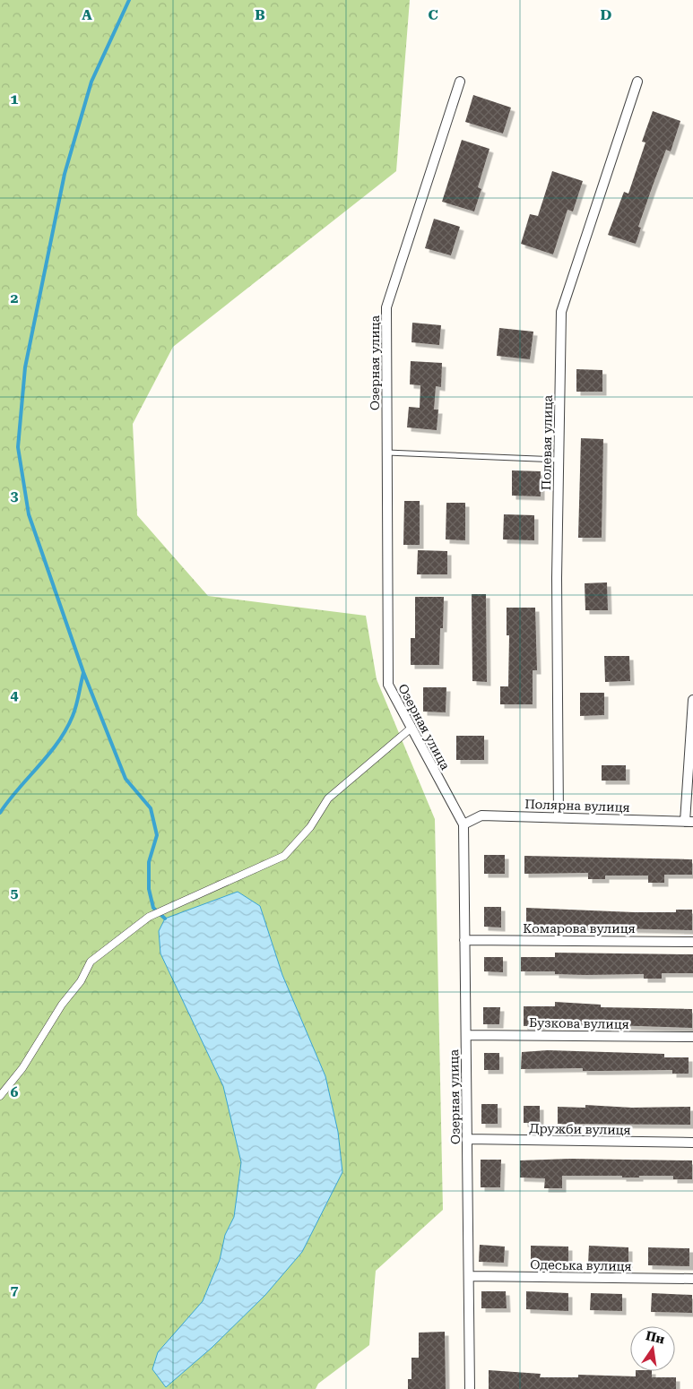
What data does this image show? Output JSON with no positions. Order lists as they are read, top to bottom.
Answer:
{
  "streets": {
    "street": [
      "Озерная улица",
      "Полевая улица",
      "Полярна вулиця",
      "Комарова вулиця",
      "Бузкова вулиця",
      "Дружби вулиця",
      "Одеська вулиця"
    ]
  },
  "crossings": [
    ["Озерная улица", "Полярна вулиця"],
    ["Озерная улица", "Комарова вулиця"],
    ["Озерная улица", "Бузкова вулиця"],
    ["Озерная улица", "Дружби вулиця"],
    ["Озерная улица", "Одеська вулиця"],
    ["Полевая улица", "Полярна вулиця"]
  ],
  "north": "top",
  "grid": {
    "columns": [
      "A",
      "B",
      "C",
      "D"
    ],
    "rows": [
      "1",
      "2",
      "3",
      "4",
      "5",
      "6",
      "7"
    ]
  }
}
